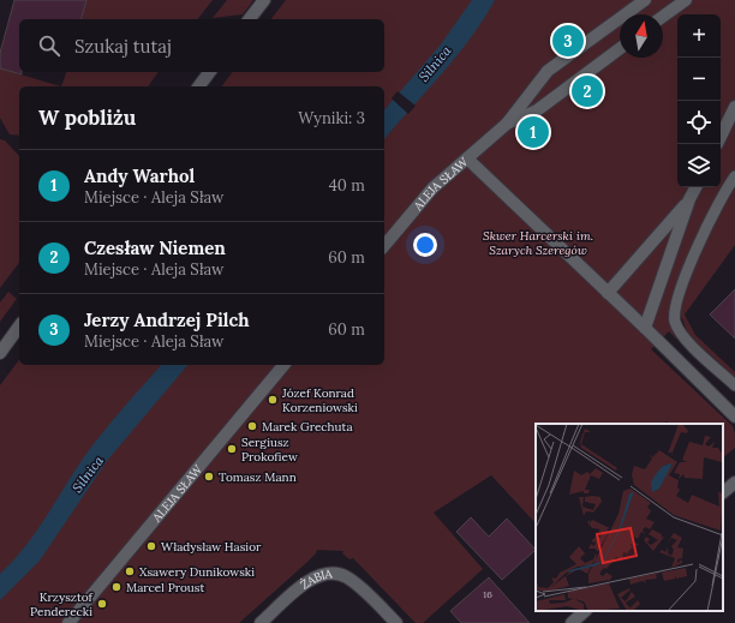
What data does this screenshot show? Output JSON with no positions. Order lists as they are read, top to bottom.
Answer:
{
  "streets": {
    "street": ["ALEJA SŁAW", "ŻABIA"]
  },
  "water": ["Silnica"],
  "parks": ["Skwer Harcerski im. Szarych Szeregów"],
  "places": [
    "Józef Konrad Korzeniowski",
    "Marek Grechuta",
    "Sergiusz Prokofiew",
    "Tomasz Mann",
    "Władysław Hasior",
    "Xsawery Dunikowski",
    "Marcel Proust",
    "Krzysztof Penderecki"
  ],
  "house_numbers": ["16"],
  "north": "top",
  "page": {
    "map_buttons": ["+", "−"],
    "search": "Szukaj tutaj",
    "pins": ["3", "2", "1"],
    "heading": ["W pobliżu", "Wyniki: 3"],
    "list": [
      {
        "mark": "1",
        "name": "Andy Warhol",
        "note": "Miejsce · Aleja Sław",
        "value": "40 m"
      },
      {
        "mark": "2",
        "name": "Czesław Niemen",
        "note": "Miejsce · Aleja Sław",
        "value": "60 m"
      },
      {
        "mark": "3",
        "name": "Jerzy Andrzej Pilch",
        "note": "Miejsce · Aleja Sław",
        "value": "60 m"
      }
    ]
  }
}
